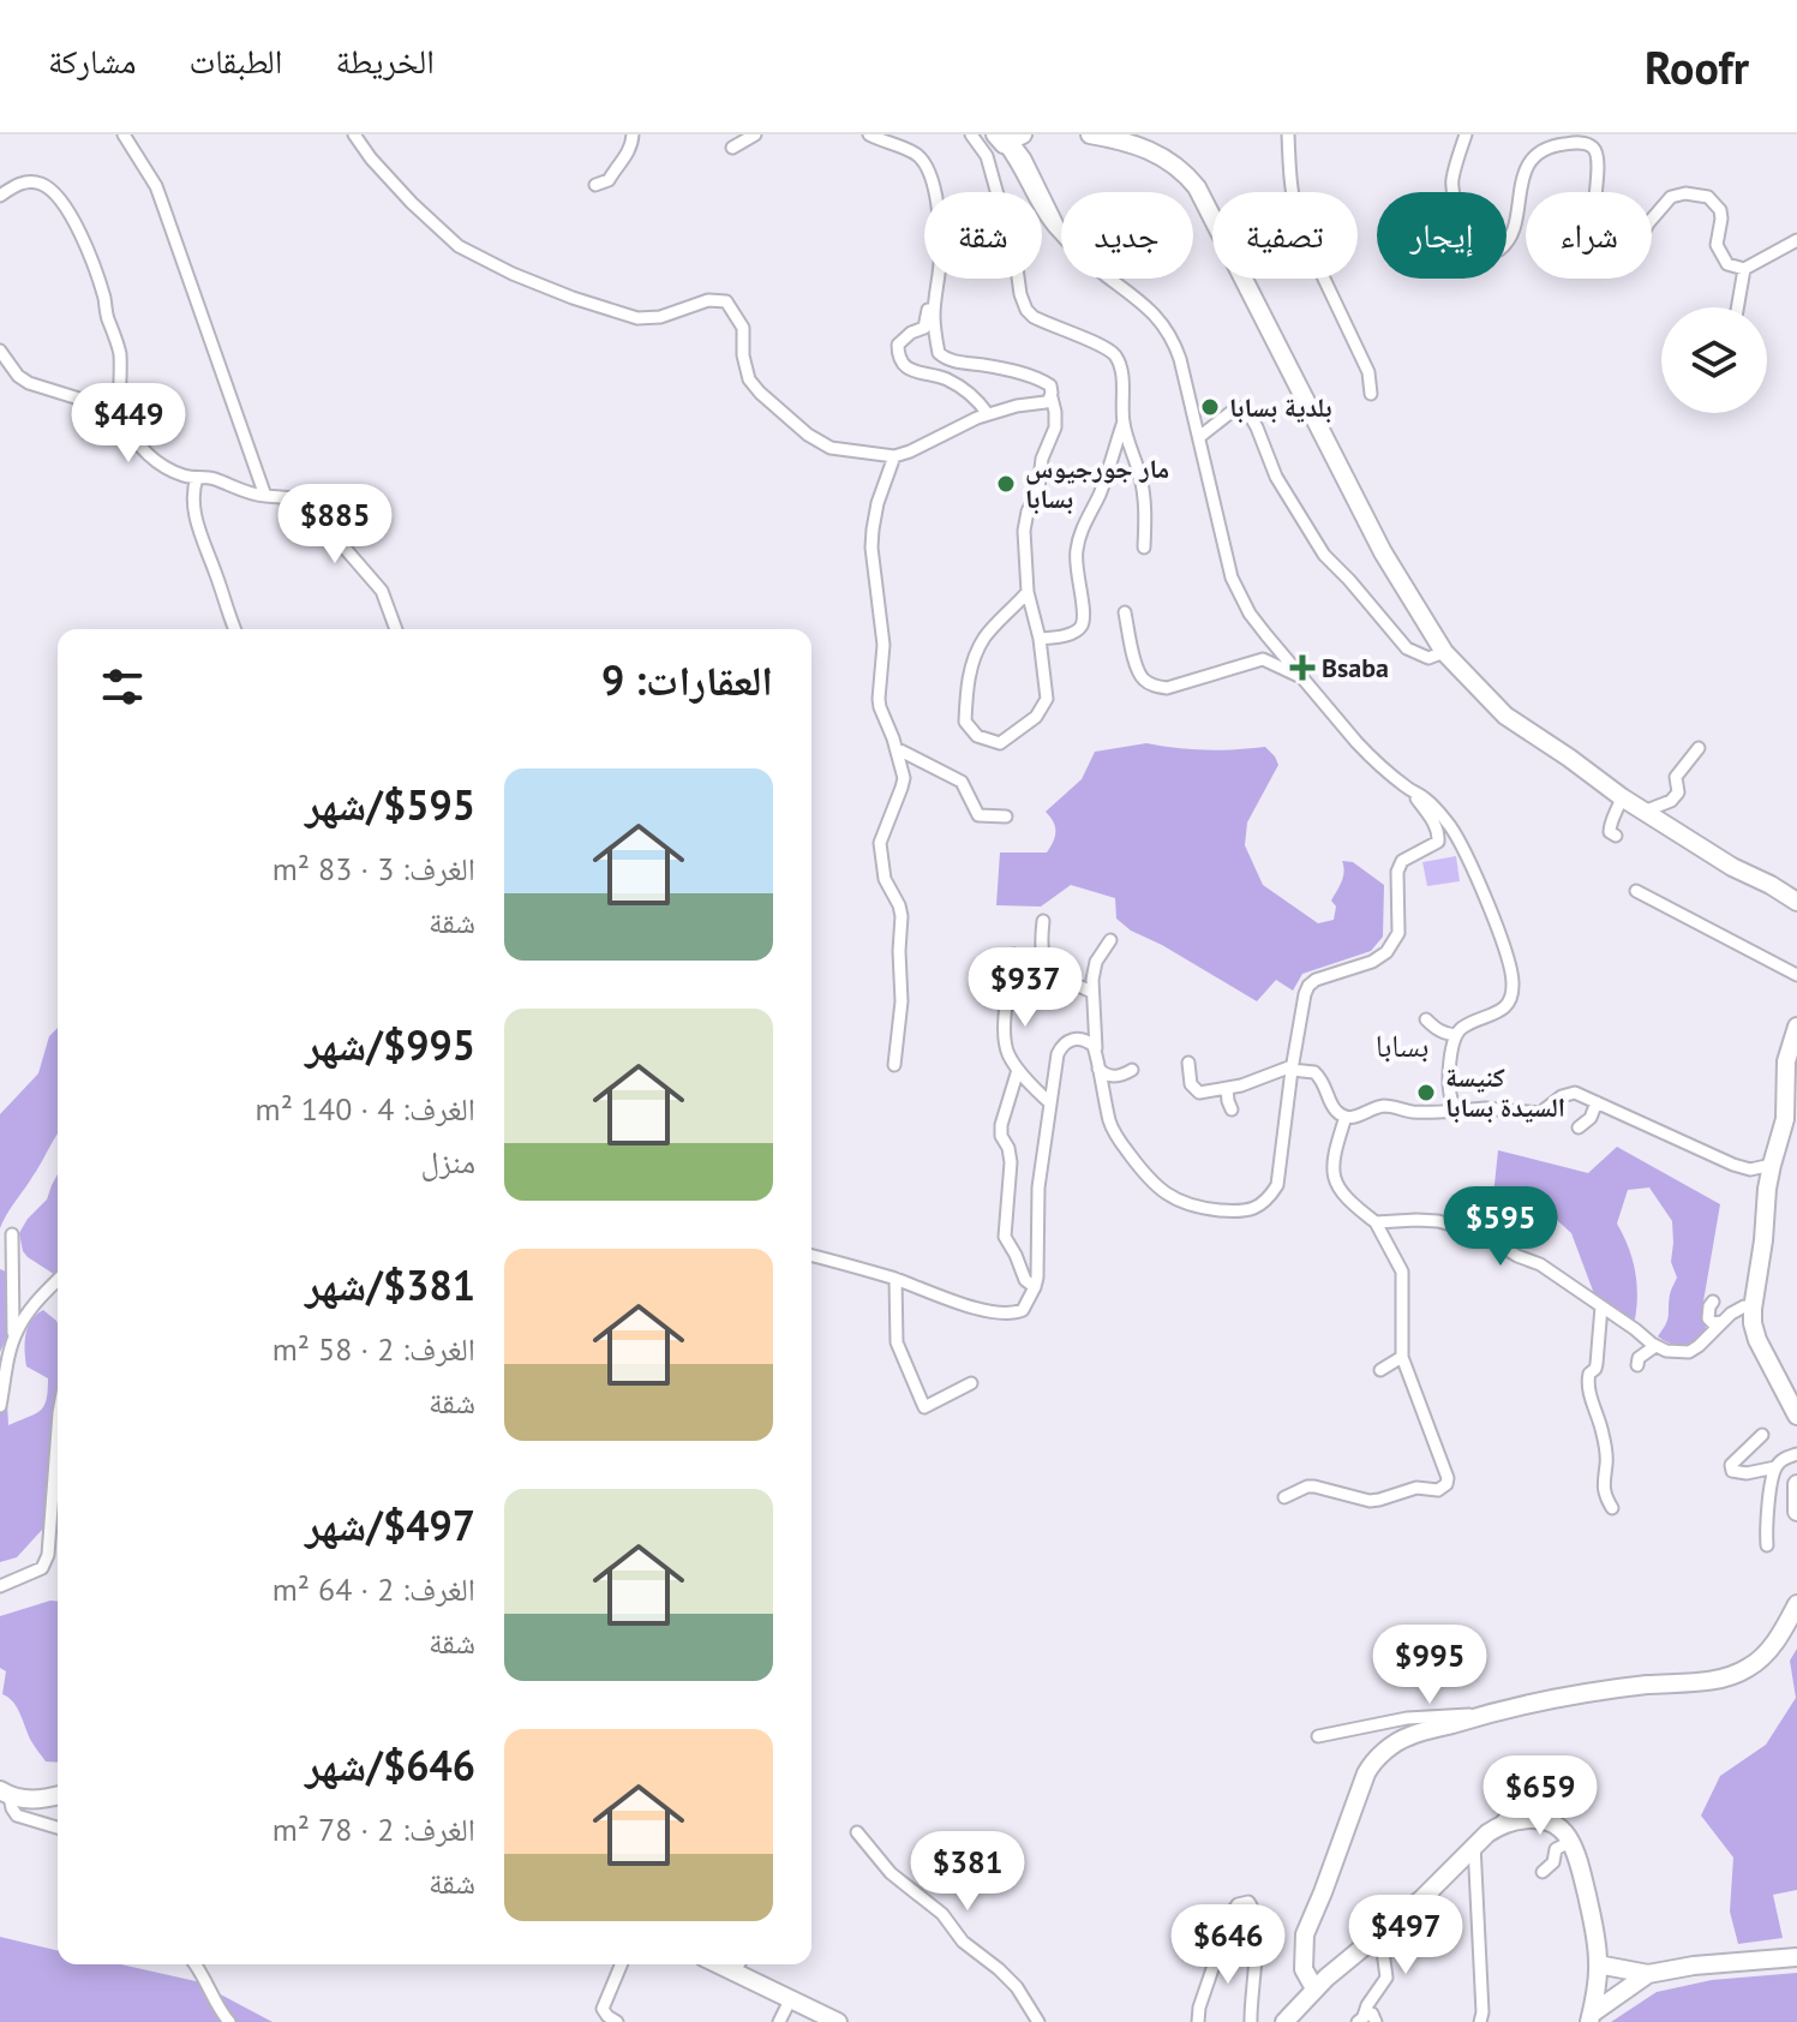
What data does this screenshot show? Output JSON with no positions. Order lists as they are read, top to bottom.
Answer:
{
  "districts": ["بسابا"],
  "places": {
    "other": ["بلدية بسابا", "مار جورجيوس بسابا", "كنيسة السيدة بسابا"],
    "health": ["Bsaba"]
  },
  "page": {
    "header": "Roofr",
    "nav": ["الخريطة", "الطبقات", "مشاركة"],
    "chip": [
      "شراء",
      "إيجار",
      "تصفية",
      "جديد",
      "شقة"
    ],
    "price": [
      "$449",
      "$885",
      "$937",
      "$595",
      "$995",
      "$659",
      "$381",
      "$497",
      "$646"
    ],
    "heading": "العقارات: 9",
    "list": [
      {
        "name": "$595/شهر",
        "note": "الغرف: 3 · 83 m² · شقة"
      },
      {
        "name": "$995/شهر",
        "note": "الغرف: 4 · 140 m² · منزل"
      },
      {
        "name": "$381/شهر",
        "note": "الغرف: 2 · 58 m² · شقة"
      },
      {
        "name": "$497/شهر",
        "note": "الغرف: 2 · 64 m² · شقة"
      },
      {
        "name": "$646/شهر",
        "note": "الغرف: 2 · 78 m² · شقة"
      }
    ]
  }
}
